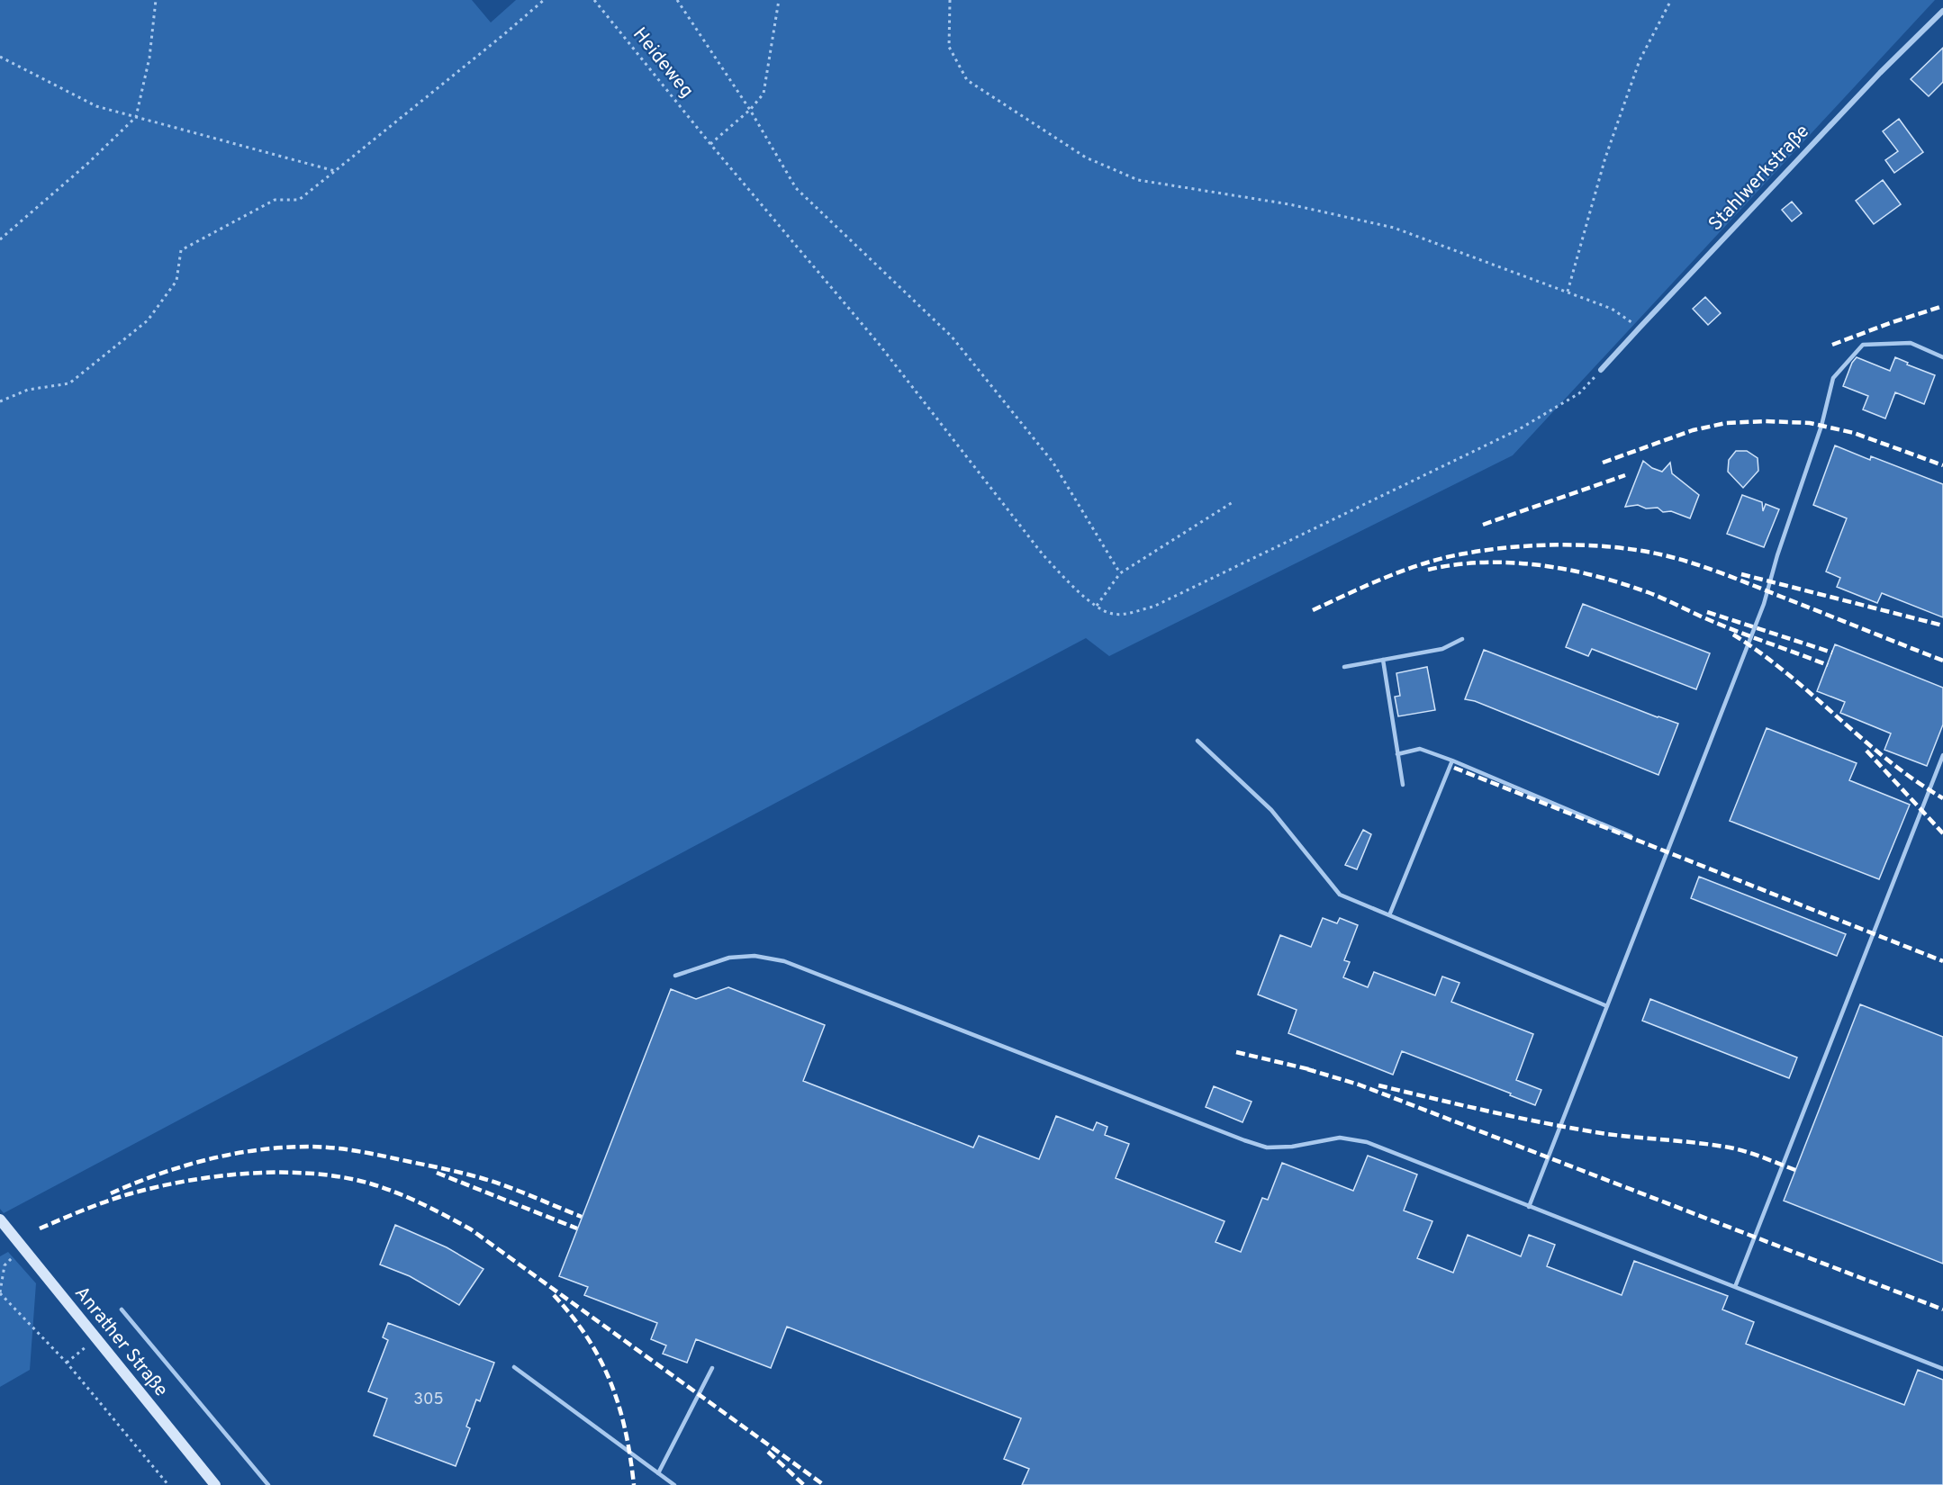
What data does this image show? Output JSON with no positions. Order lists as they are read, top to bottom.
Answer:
{
  "streets": {
    "main road": ["Anrather Straße"],
    "street": ["Stahlwerkstraße"],
    "path": ["Heideweg"]
  },
  "house_numbers": ["305"]
}
